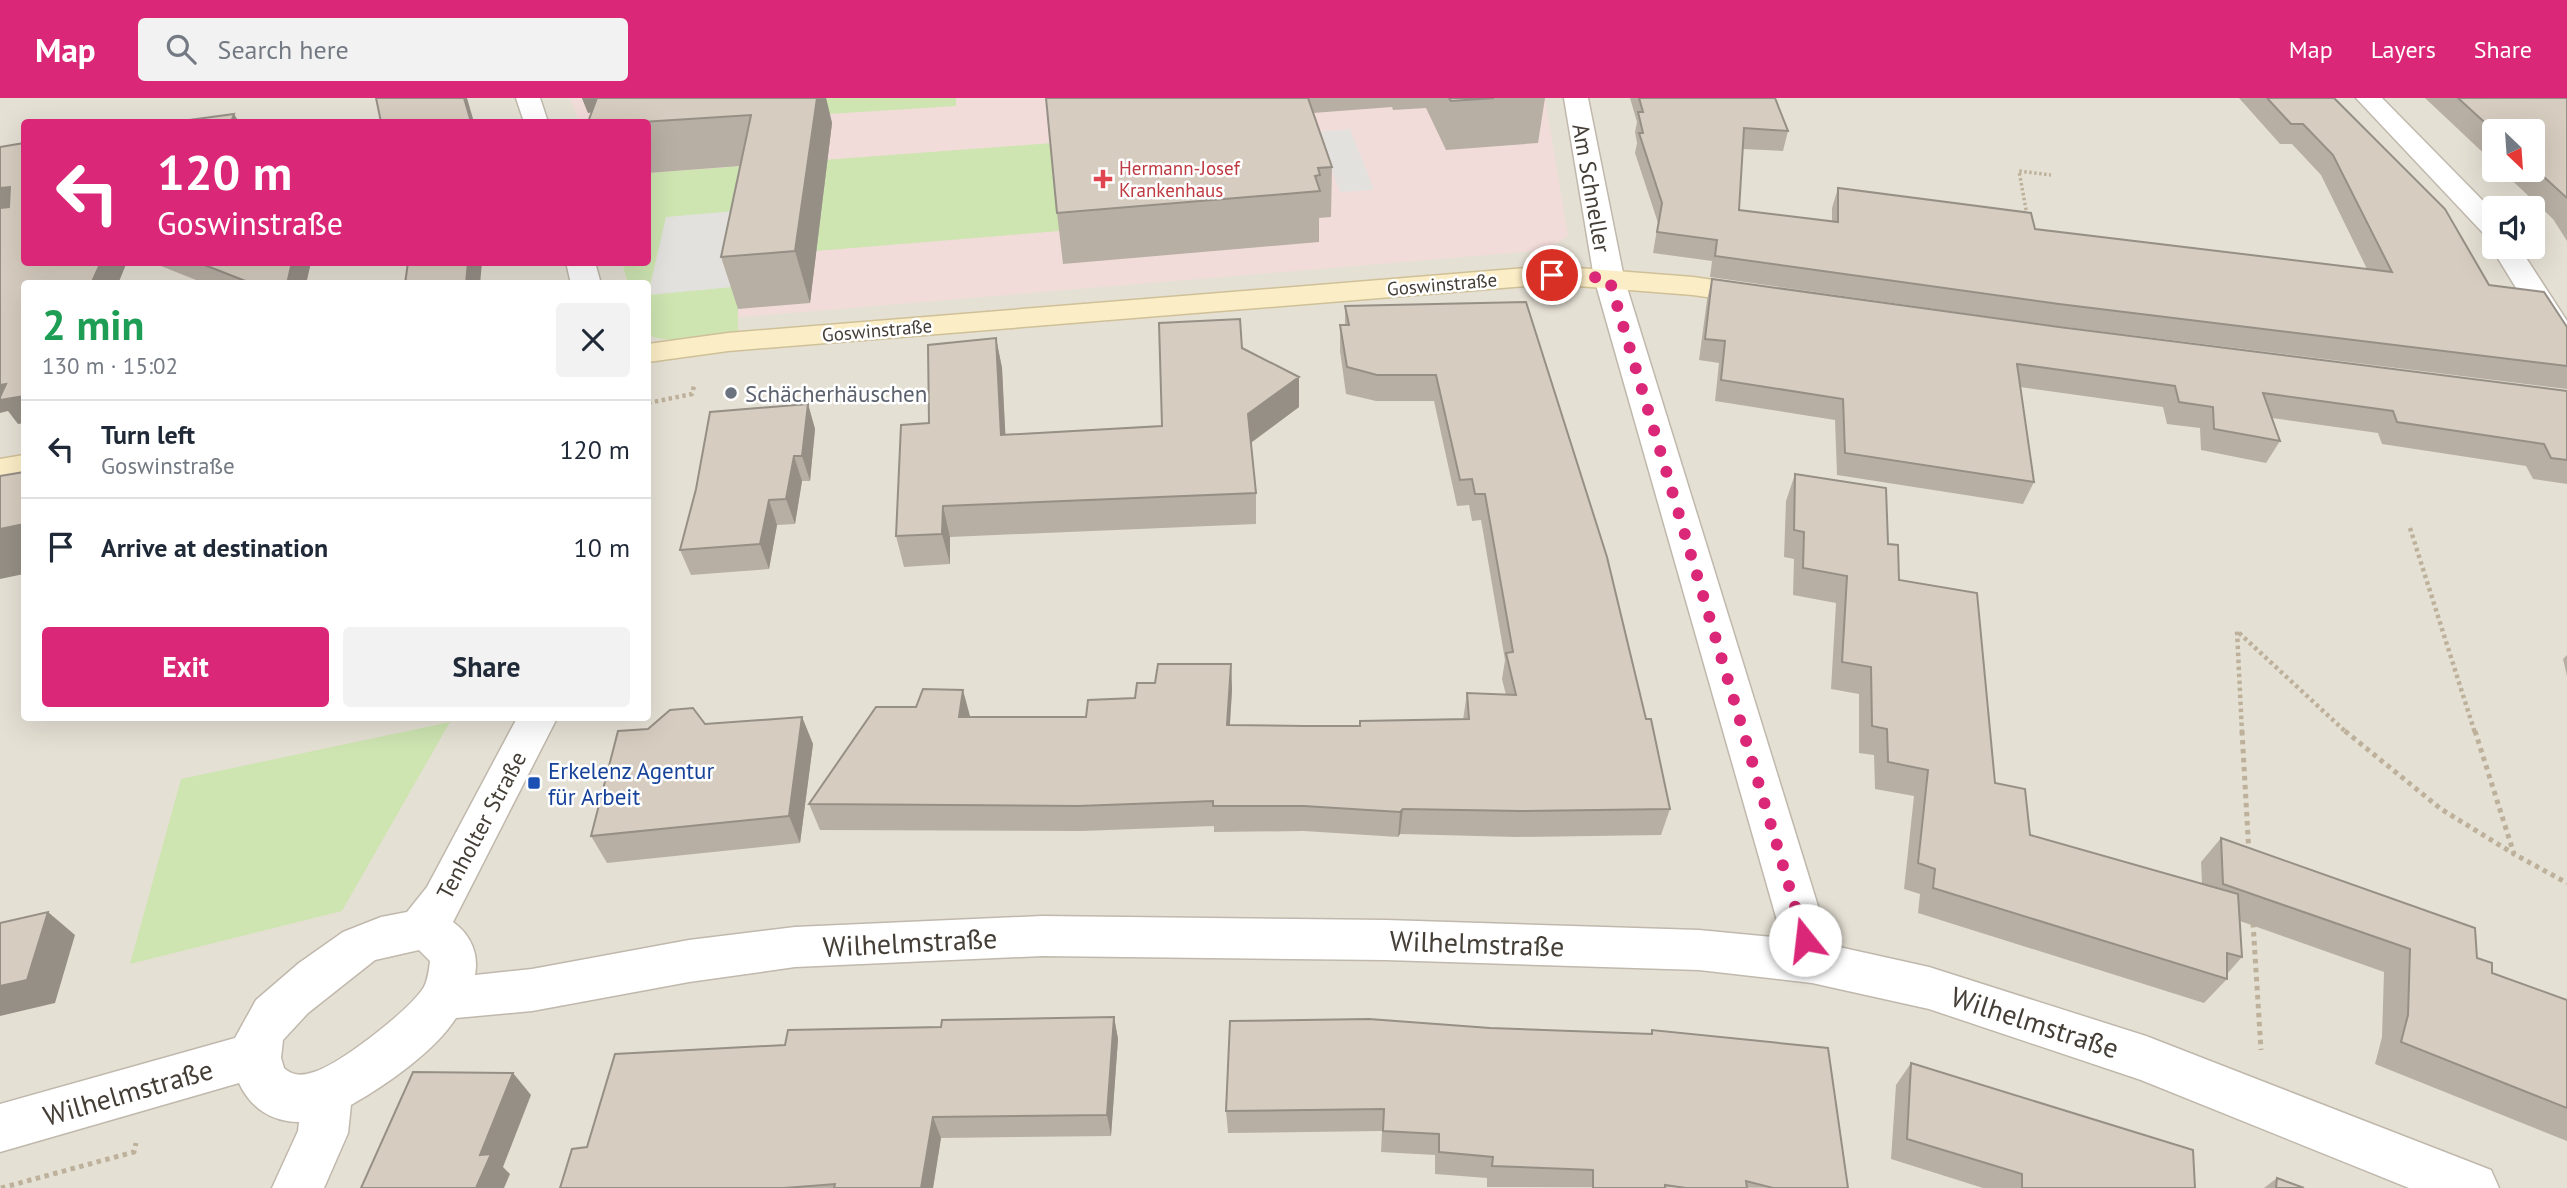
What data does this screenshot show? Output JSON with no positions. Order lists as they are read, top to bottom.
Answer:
{
  "streets": {
    "main road": ["Goswinstraße"],
    "street": ["Am Schneller", "Tenholter Straße", "Wilhelmstraße"]
  },
  "crossings": [
    ["Am Schneller", "Goswinstraße"],
    ["Am Schneller", "Wilhelmstraße"]
  ],
  "places": {
    "health": ["Hermann-Josef Krankenhaus"],
    "other": ["Schächerhäuschen"],
    "transit": ["Erkelenz Agentur für Arbeit"]
  },
  "north": "bottom right",
  "page": {
    "header": "Map",
    "search": "Search here",
    "nav": ["Map", "Layers", "Share"],
    "turn": ["120 m", "Goswinstraße"],
    "heading": ["2 min", "130 m · 15:02"],
    "list": [
      {
        "name": "Turn left",
        "note": "Goswinstraße",
        "value": "120 m"
      },
      {
        "name": "Arrive at destination",
        "value": "10 m"
      }
    ],
    "buttons": ["Exit", "Share"]
  }
}
